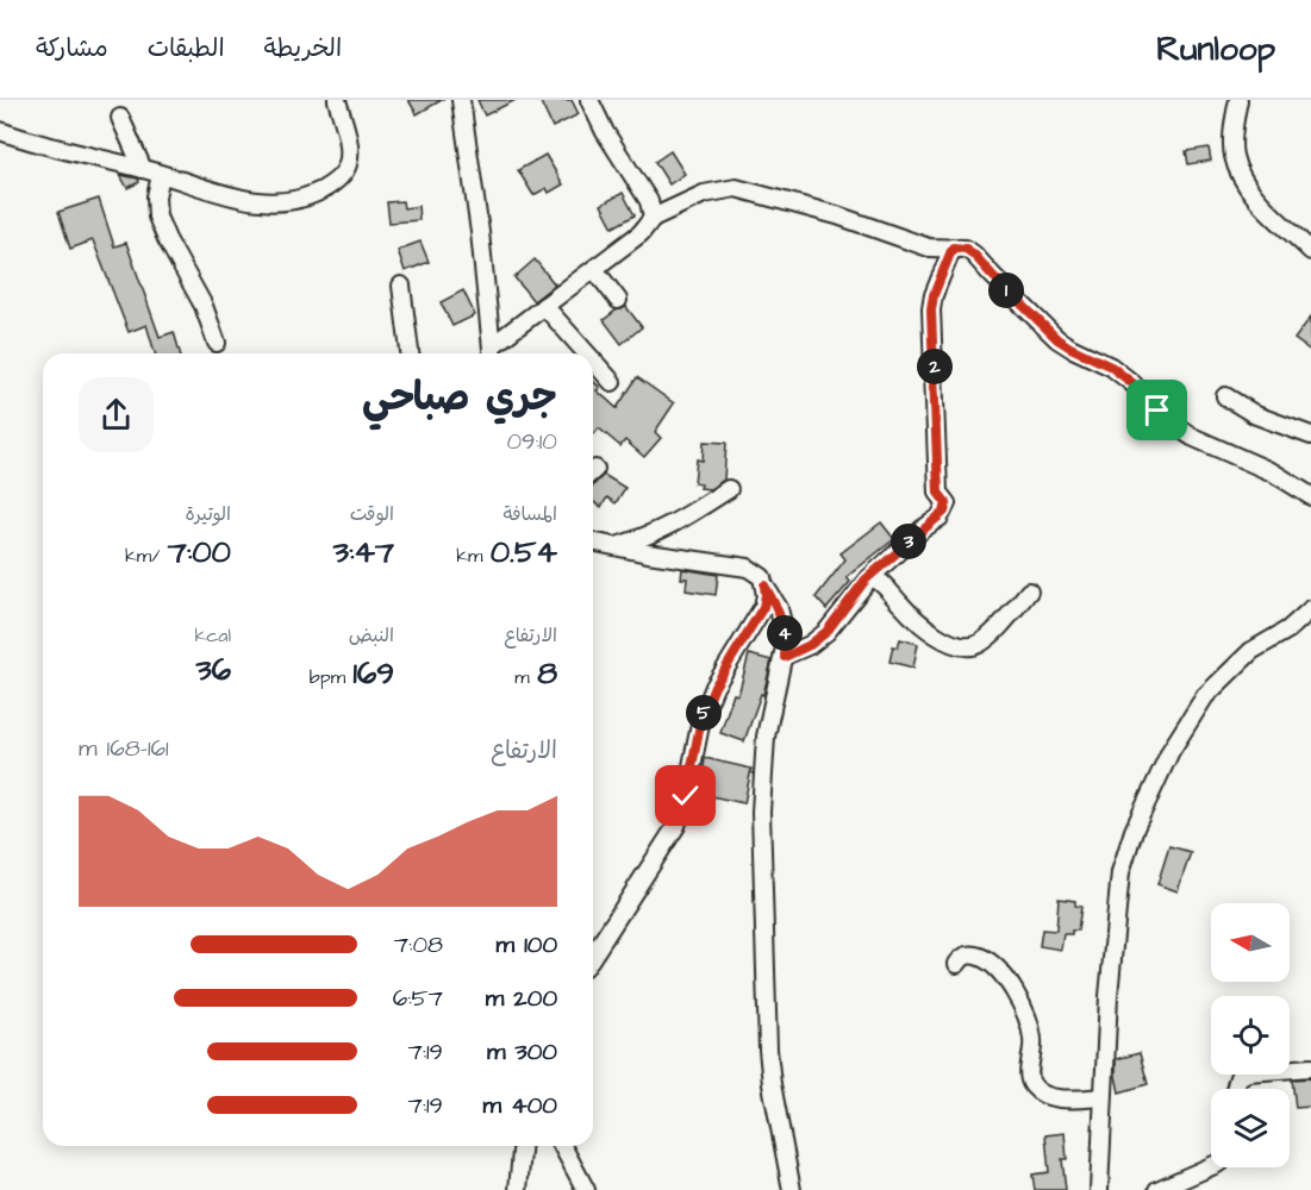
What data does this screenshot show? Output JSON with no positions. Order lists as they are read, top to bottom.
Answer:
{
  "north": "left",
  "page": {
    "header": "Runloop",
    "nav": ["الخريطة", "الطبقات", "مشاركة"],
    "pins": [
      "1",
      "2",
      "3",
      "4",
      "5"
    ],
    "heading": ["جري صباحي", "09:10"],
    "stats": [
      ["المسافة", "0.54 km"],
      ["الوقت", "3:47"],
      ["الوتيرة", "7:00 /km"],
      ["الارتفاع", "8 m"],
      ["النبض", "169 bpm"],
      ["kcal", "36"]
    ],
    "chart": ["الارتفاع", "161–168 m"],
    "list": [
      {
        "name": "100 m",
        "note": "7:08"
      },
      {
        "name": "200 m",
        "note": "6:57"
      },
      {
        "name": "300 m",
        "note": "7:19"
      },
      {
        "name": "400 m",
        "note": "7:19"
      }
    ]
  }
}
